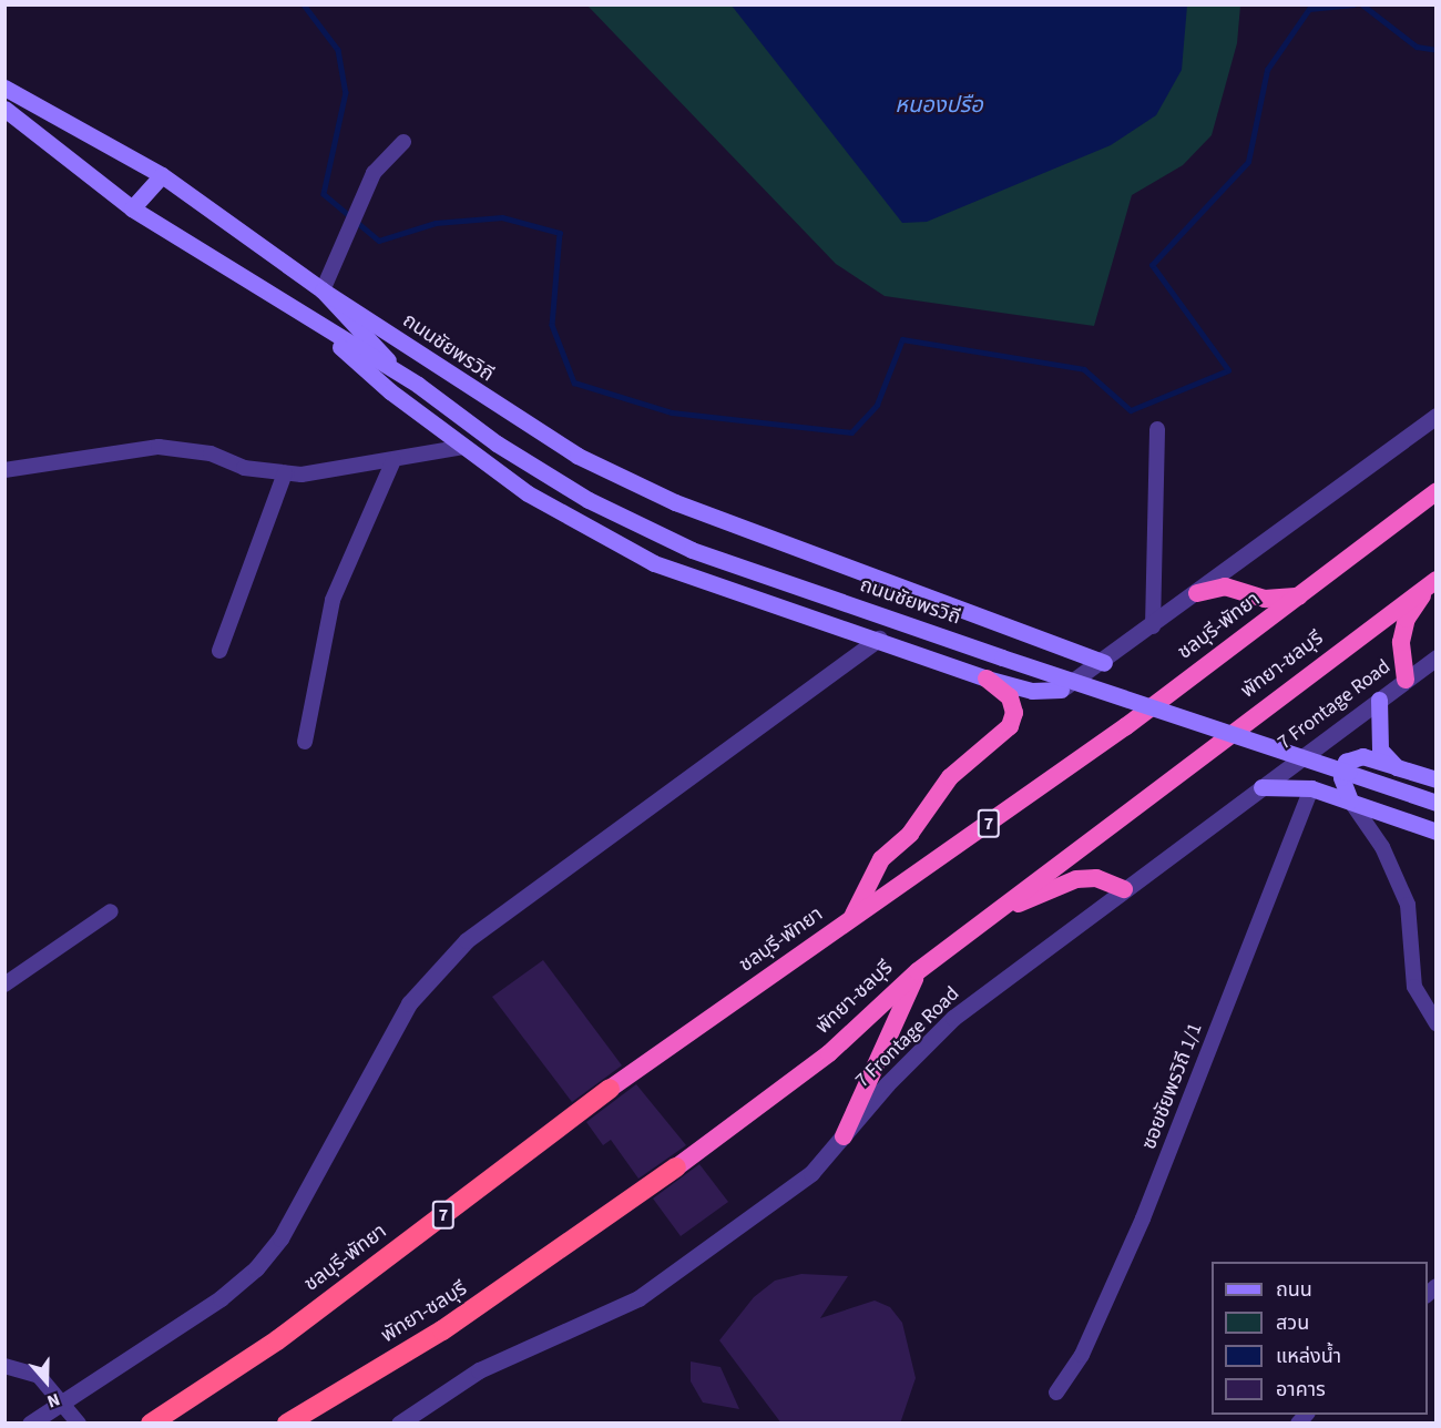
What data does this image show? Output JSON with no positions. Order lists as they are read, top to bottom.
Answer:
{
  "streets": {
    "highway": ["ชลบุรี-พัทยา", "พัทยา-ชลบุรี", "7"],
    "main road": ["ถนนชัยพรวิถี"],
    "street": ["7 Frontage Road", "ซอยชัยพรวิถี 1/1"]
  },
  "water": ["หนองปรือ"],
  "legend": [
    "ถนน",
    "สวน",
    "แหล่งน้ำ",
    "อาคาร"
  ],
  "north": "bottom"
}
